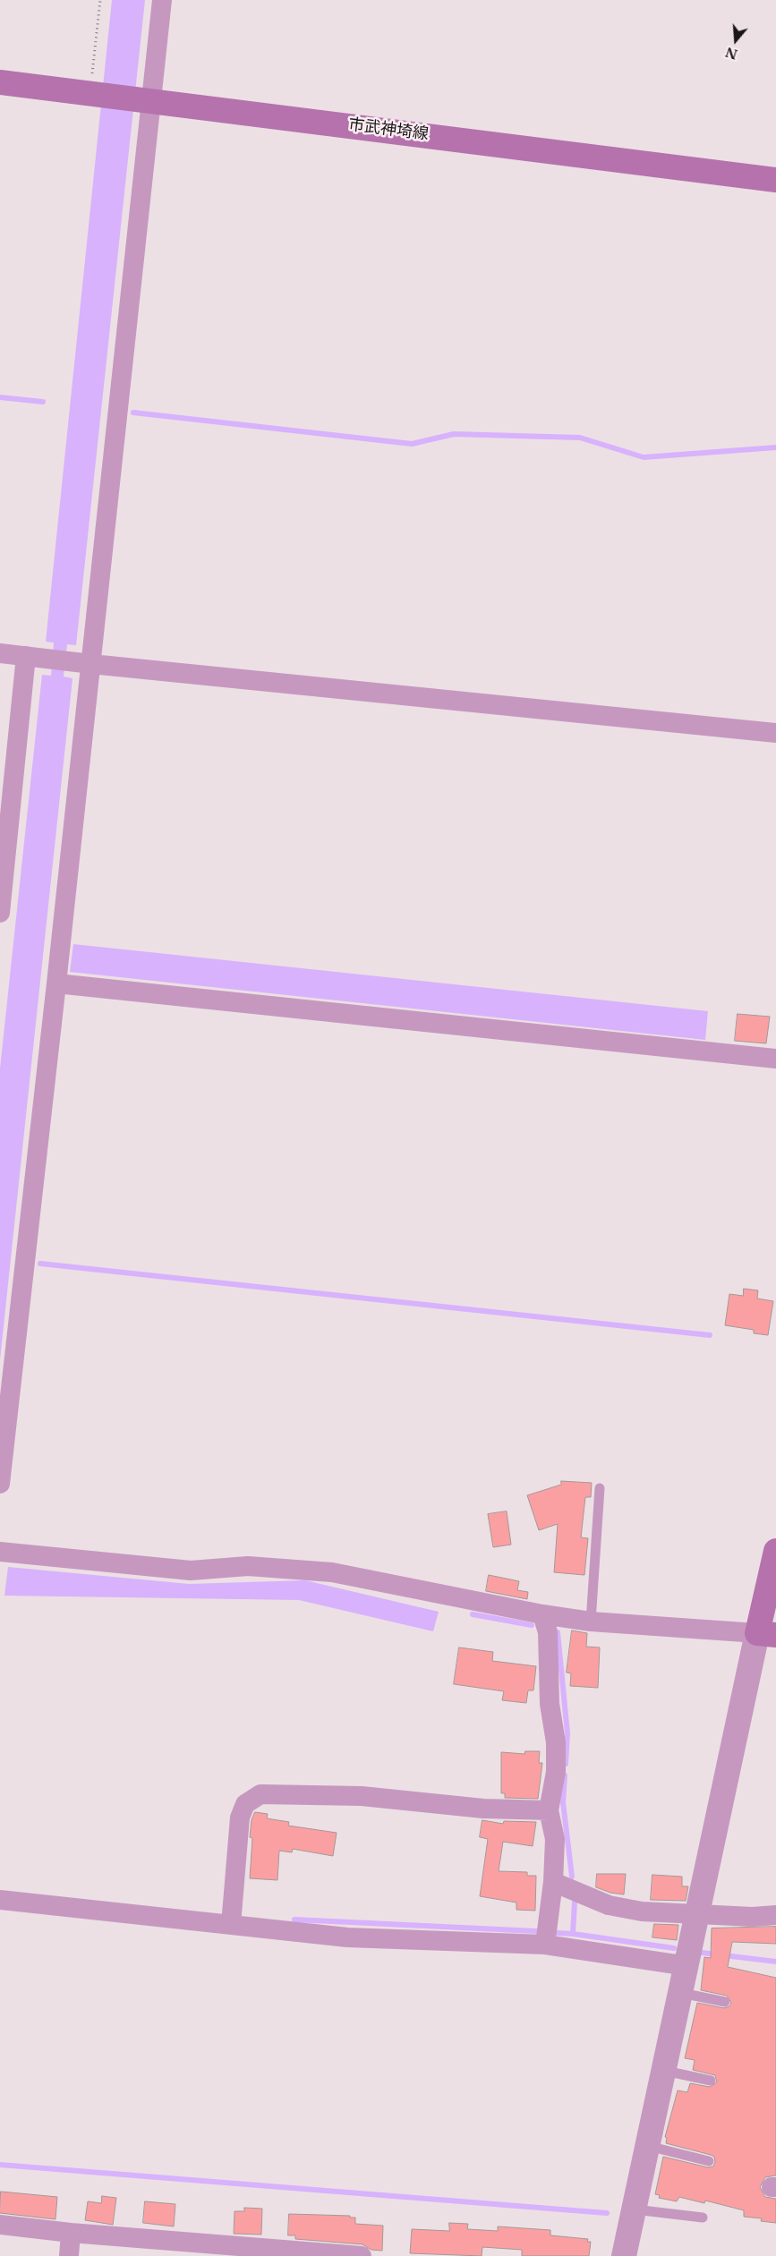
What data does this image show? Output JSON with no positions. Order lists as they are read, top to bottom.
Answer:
{
  "streets": {
    "main road": ["市武神埼線"]
  },
  "north": "bottom"
}
